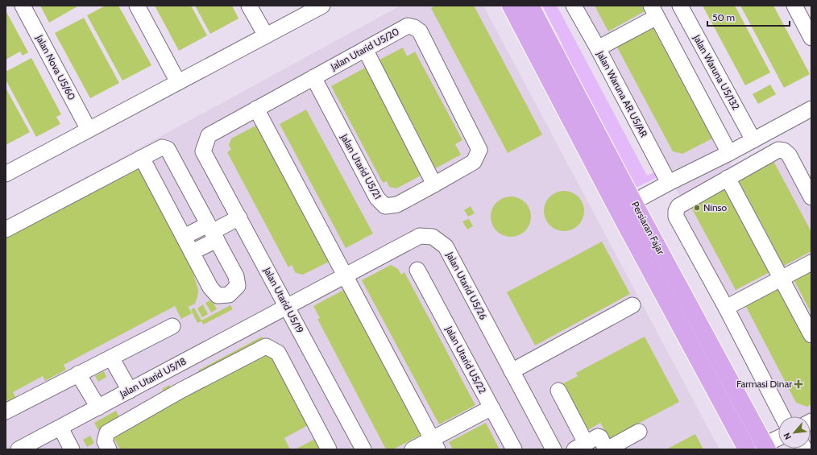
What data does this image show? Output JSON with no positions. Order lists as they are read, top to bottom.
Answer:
{
  "streets": {
    "main road": ["Persiaran Fajar"],
    "street": [
      "Jalan Utarid U5/20",
      "Jalan Nova U5/60",
      "Jalan Waruna U5/132",
      "Jalan Waruna AR U5/AR",
      "Jalan Utarid U5/21",
      "Jalan Utarid U5/26",
      "Jalan Utarid U5/19",
      "Jalan Utarid U5/22",
      "Jalan Utarid U5/18"
    ]
  },
  "crossings": [
    ["Jalan Utarid U5/20", "Jalan Utarid U5/21"],
    ["Jalan Utarid U5/20", "Jalan Utarid U5/19"],
    ["Jalan Utarid U5/26", "Jalan Utarid U5/19"],
    ["Jalan Utarid U5/26", "Jalan Utarid U5/18"],
    ["Jalan Utarid U5/19", "Jalan Utarid U5/18"]
  ],
  "places": {
    "other": ["Ninso"],
    "health": ["Farmasi Dinar"]
  },
  "scale_bar": "50 m",
  "north": "bottom left"
}
